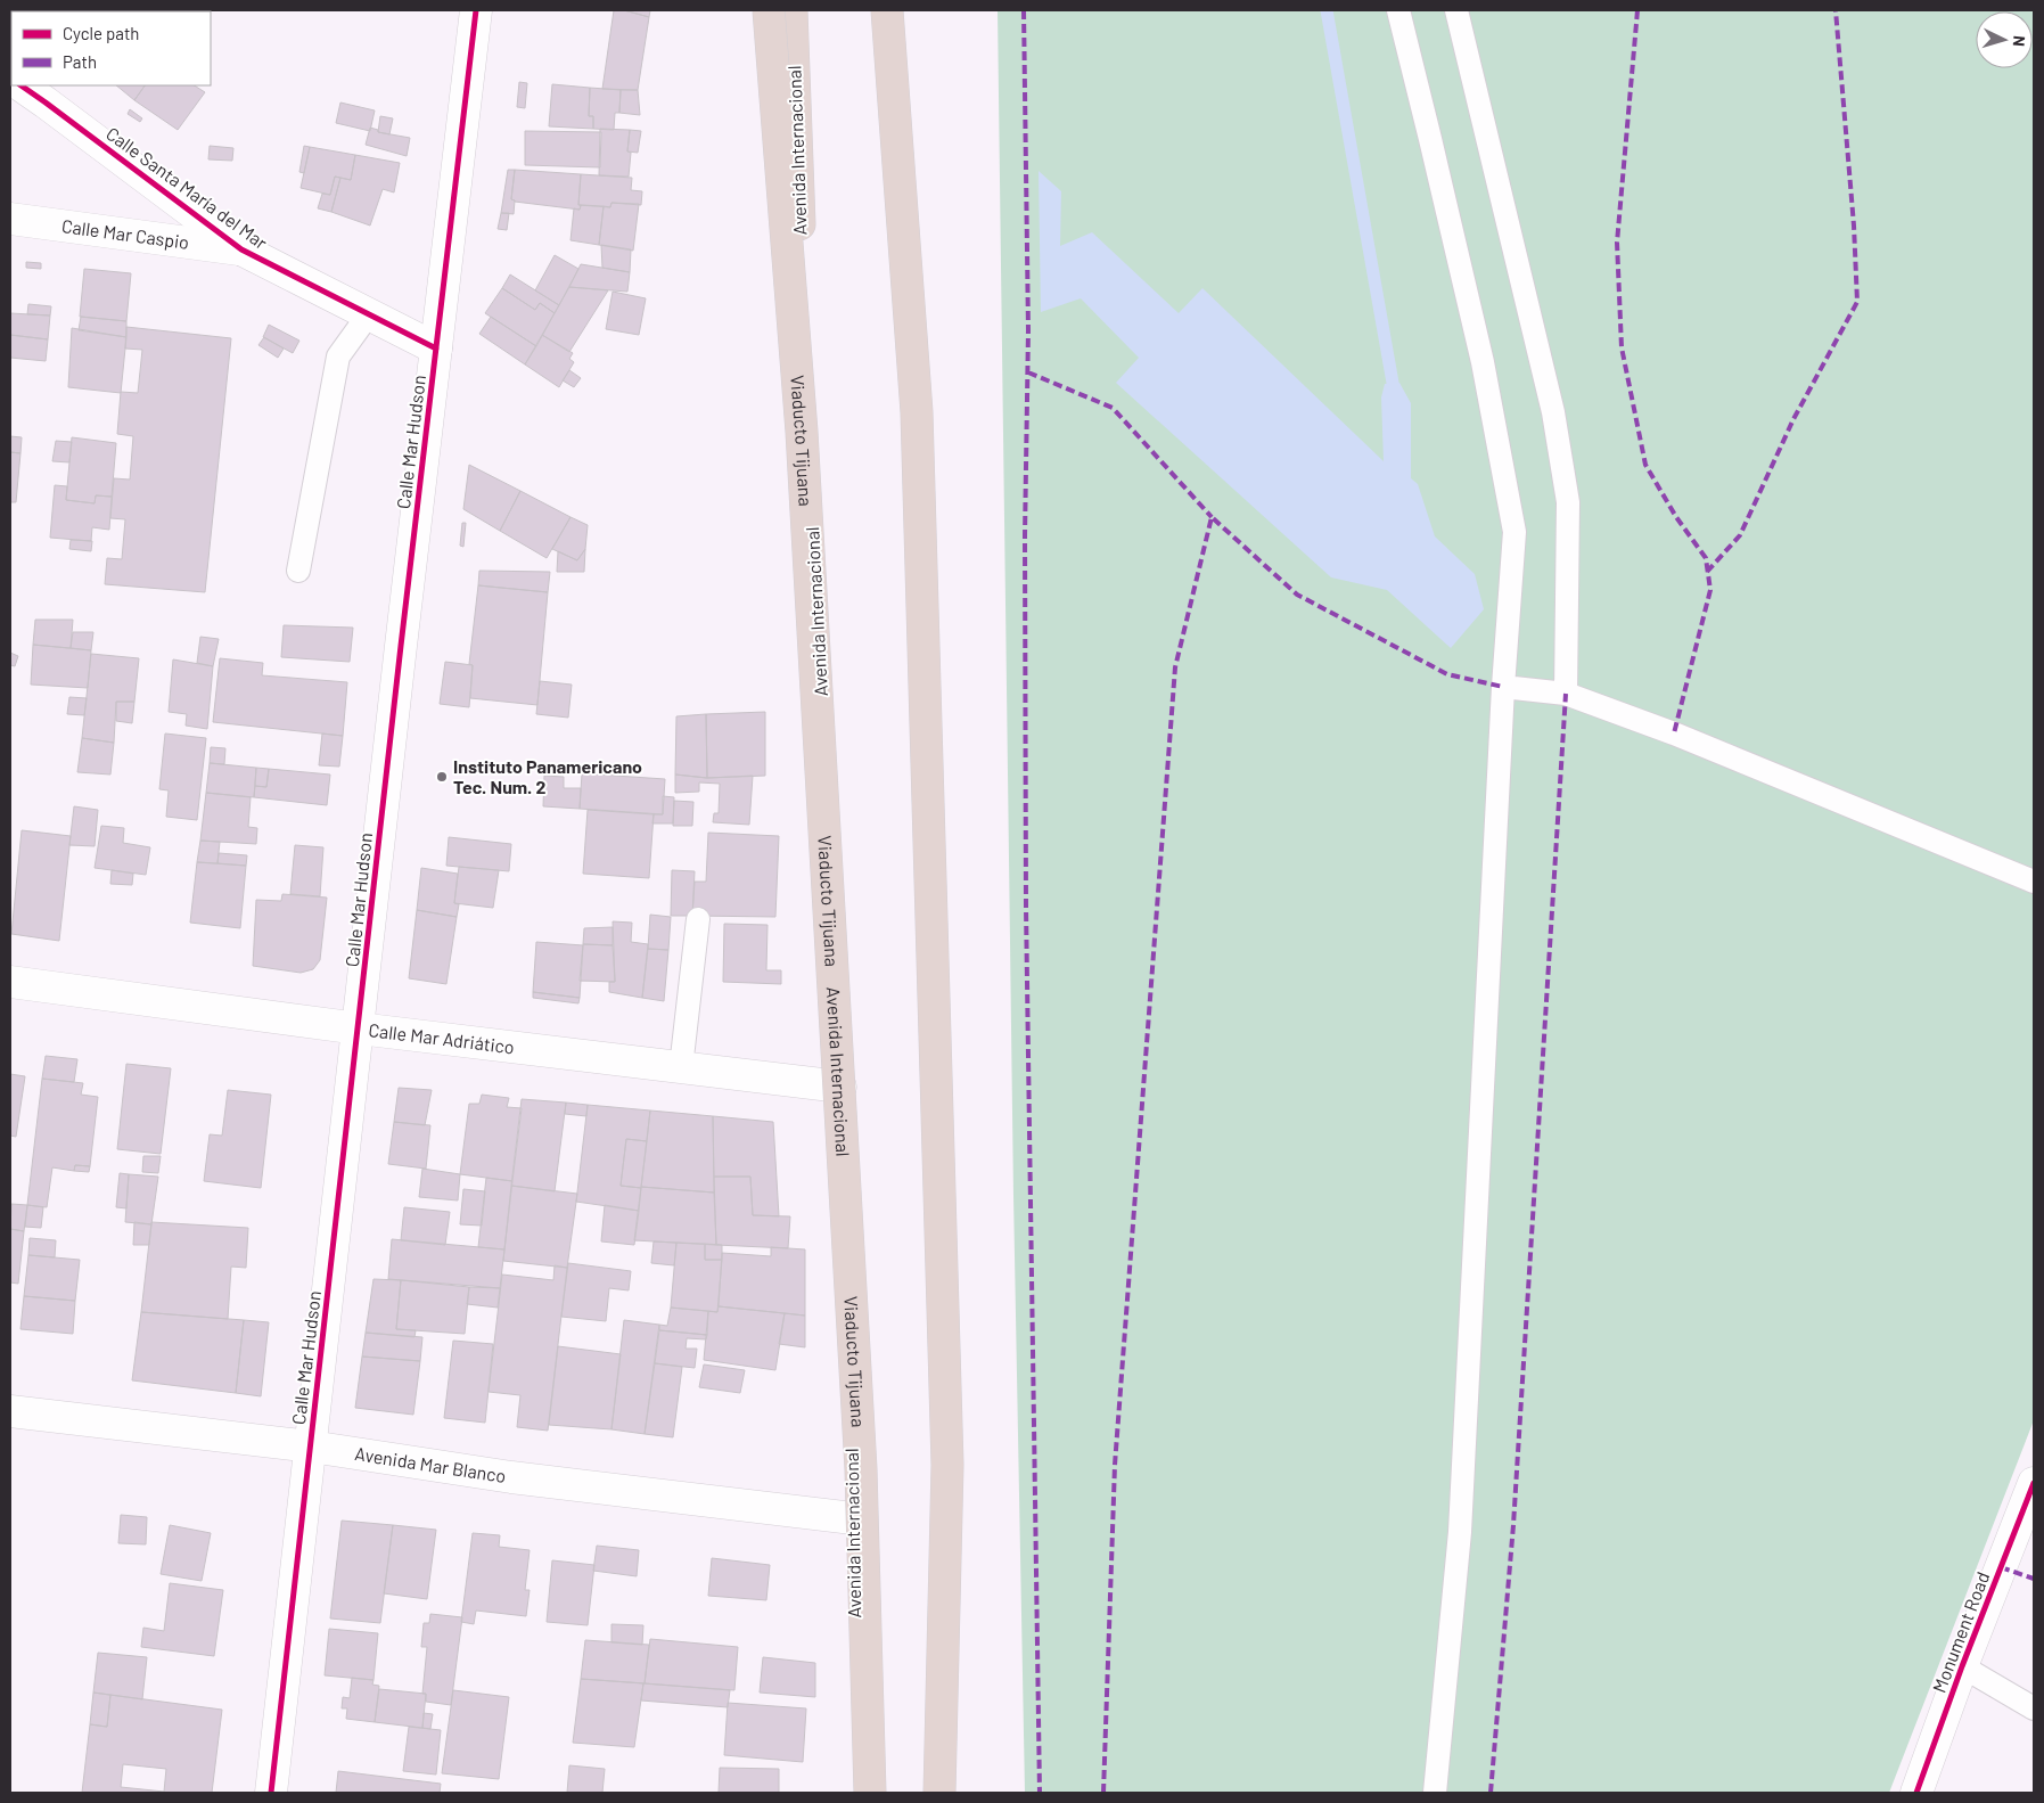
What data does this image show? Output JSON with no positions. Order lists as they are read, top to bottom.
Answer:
{
  "streets": {
    "highway": ["Avenida Internacional", "Viaducto Tijuana"],
    "street": [
      "Calle Santa María del Mar",
      "Calle Mar Caspio",
      "Calle Mar Hudson",
      "Calle Mar Adriático",
      "Avenida Mar Blanco",
      "Monument Road"
    ]
  },
  "crossings": [
    ["Avenida Internacional", "Calle Mar Adriático"],
    ["Avenida Internacional", "Avenida Mar Blanco"],
    ["Calle Santa María del Mar", "Calle Mar Caspio"],
    ["Calle Santa María del Mar", "Calle Mar Hudson"],
    ["Calle Mar Hudson", "Calle Mar Adriático"],
    ["Calle Mar Hudson", "Avenida Mar Blanco"]
  ],
  "places": ["Instituto Panamericano Tec. Num. 2"],
  "legend": ["Cycle path", "Path"],
  "north": "right"
}
